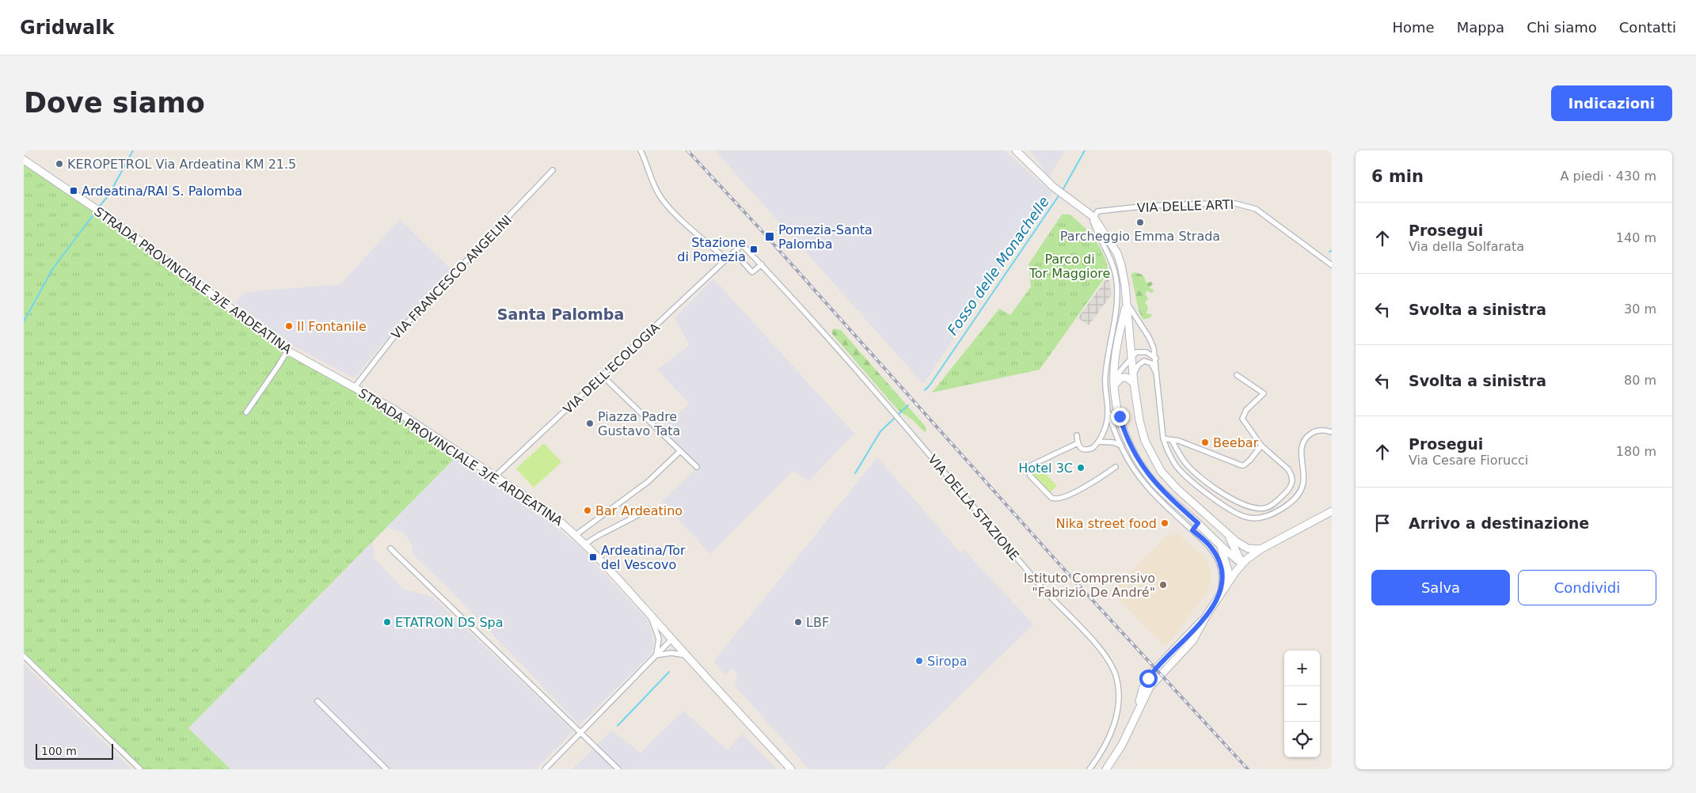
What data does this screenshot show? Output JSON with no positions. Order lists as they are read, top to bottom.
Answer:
{
  "streets": {
    "main road": ["STRADA PROVINCIALE 3/E ARDEATINA"],
    "street": [
      "VIA DELLE ARTI",
      "VIA FRANCESCO ANGELINI",
      "VIA DELL'ECOLOGIA",
      "VIA DELLA STAZIONE"
    ]
  },
  "crossings": [
    ["VIA FRANCESCO ANGELINI", "STRADA PROVINCIALE 3/E ARDEATINA"],
    ["STRADA PROVINCIALE 3/E ARDEATINA", "VIA DELL'ECOLOGIA"]
  ],
  "districts": ["Santa Palomba"],
  "water": ["Fosso delle Monachelle"],
  "parks": ["Parco di Tor Maggiore"],
  "places": {
    "other": [
      "KEROPETROL Via Ardeatina KM 21.5",
      "Parcheggio Emma Strada",
      "Il Fontanile",
      "Piazza Padre Gustavo Tata",
      "Beebar",
      "Hotel 3C",
      "Bar Ardeatino",
      "Nika street food",
      "Istituto Comprensivo \"Fabrizio De André\"",
      "ETATRON DS Spa",
      "LBF",
      "Siropa"
    ],
    "transit": [
      "Ardeatina/RAI S. Palomba",
      "Pomezia-Santa Palomba",
      "Stazione di Pomezia",
      "Ardeatina/Tor del Vescovo"
    ]
  },
  "scale_bar": "100 m",
  "page": {
    "header": "Gridwalk",
    "nav": [
      "Home",
      "Mappa",
      "Chi siamo",
      "Contatti"
    ],
    "buttons": [
      "Indicazioni",
      ["Salva", "Condividi"]
    ],
    "title": "Dove siamo",
    "heading": ["6 min", "A piedi · 430 m"],
    "list": [
      ["Prosegui", "Via della Solfarata", "140 m"],
      ["Svolta a sinistra", "30 m"],
      ["Svolta a sinistra", "80 m"],
      ["Prosegui", "Via Cesare Fiorucci", "180 m"],
      "Arrivo a destinazione"
    ],
    "map_buttons": ["+", "−"],
    "scale": "100 m"
  }
}
